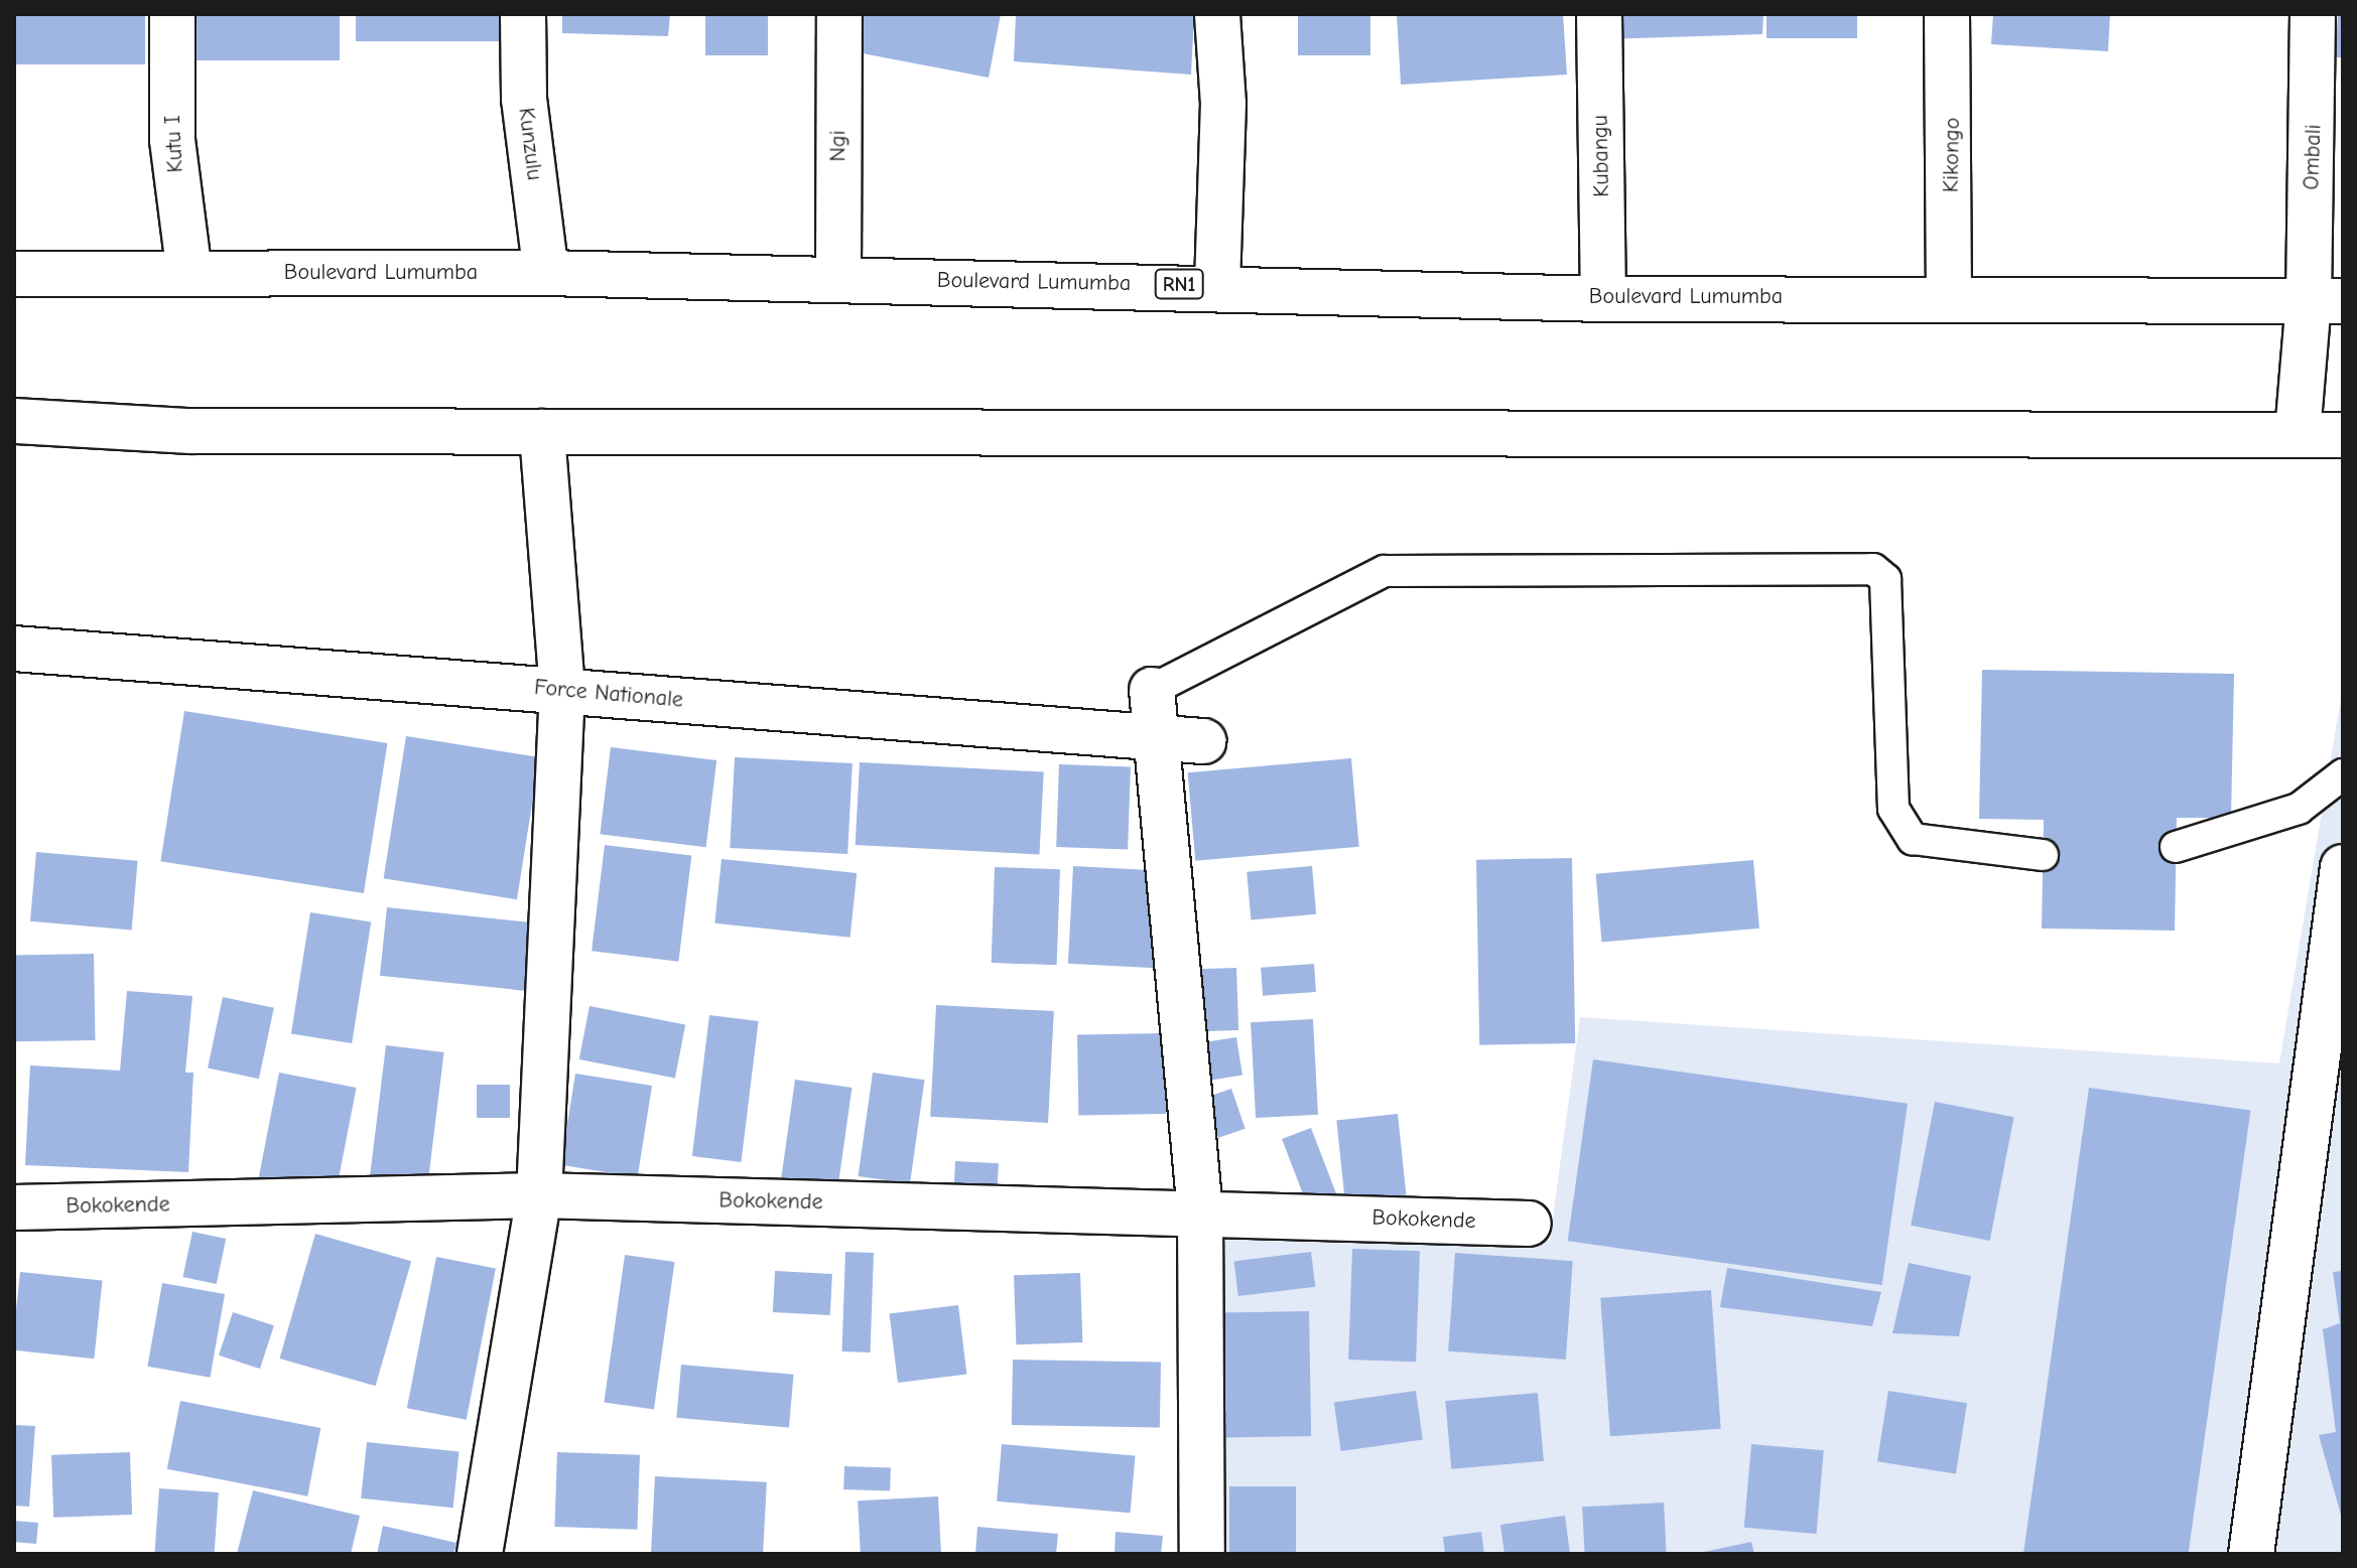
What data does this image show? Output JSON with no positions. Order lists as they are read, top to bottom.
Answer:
{
  "streets": {
    "main road": [
      "Kutu I",
      "Kunzulu",
      "Ngi",
      "Kikongo",
      "Kubangu",
      "Ombali",
      "Boulevard Lumumba",
      "RN1",
      "Force Nationale",
      "Bokokende"
    ]
  },
  "crossings": [
    ["Kutu I", "Boulevard Lumumba"],
    ["Kunzulu", "Boulevard Lumumba"],
    ["Ngi", "Boulevard Lumumba"],
    ["Kikongo", "Boulevard Lumumba"],
    ["Kubangu", "Boulevard Lumumba"],
    ["Ombali", "Boulevard Lumumba"]
  ]
}
